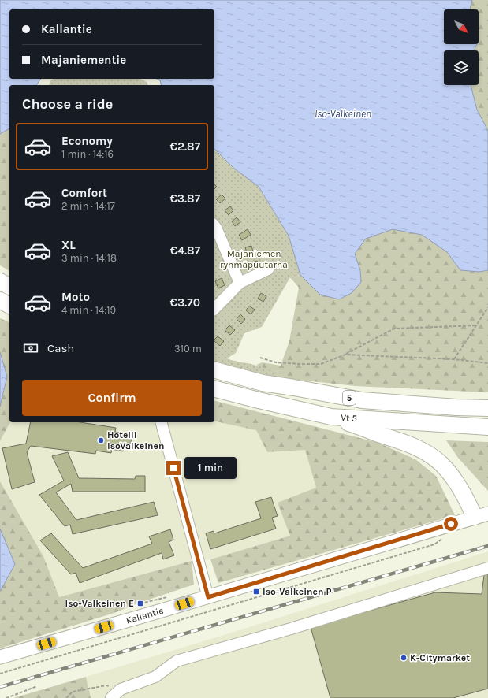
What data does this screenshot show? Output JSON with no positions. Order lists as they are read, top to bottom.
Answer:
{
  "streets": {
    "highway": ["5", "Vt 5"],
    "main road": ["Kallantie"]
  },
  "water": ["Iso-Valkeinen"],
  "parks": ["Majaniemen ryhmäpuutarha"],
  "places": {
    "other": ["Hotelli IsoValkeinen", "K-Citymarket"],
    "transit": ["Iso-Valkeinen P", "Iso-Valkeinen E"]
  },
  "north": "bottom right",
  "page": {
    "banner": ["Kallantie", "Majaniementie"],
    "heading": "Choose a ride",
    "list": [
      {
        "name": "Economy",
        "note": "1 min · 14:16",
        "value": "€2.87"
      },
      {
        "name": "Comfort",
        "note": "2 min · 14:17",
        "value": "€3.87"
      },
      {
        "name": "XL",
        "note": "3 min · 14:18",
        "value": "€4.87"
      },
      {
        "name": "Moto",
        "note": "4 min · 14:19",
        "value": "€3.70"
      }
    ],
    "pay": ["Cash", "310 m"],
    "buttons": "Confirm",
    "bubble": "1 min"
  }
}
